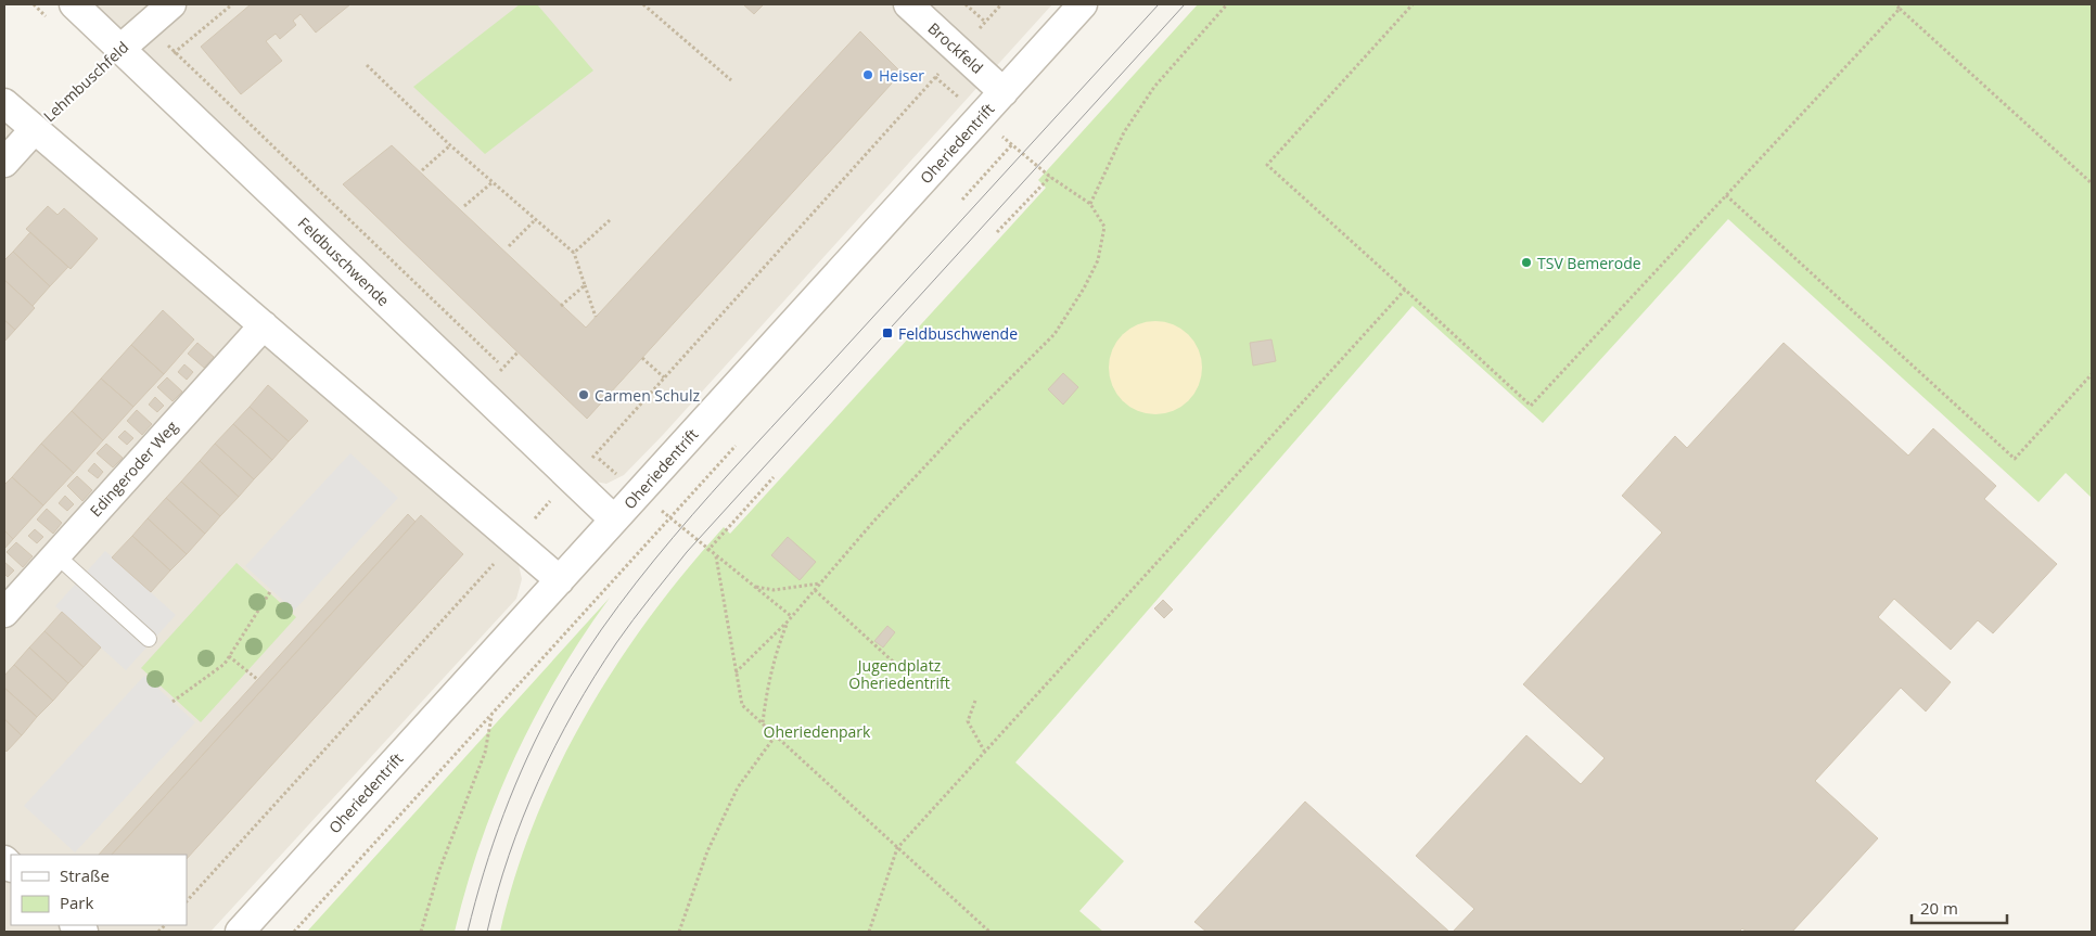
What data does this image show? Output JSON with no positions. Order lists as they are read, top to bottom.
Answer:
{
  "streets": {
    "street": [
      "Brockfeld",
      "Lehmbuschfeld",
      "Oheriedentrift",
      "Feldbuschwende",
      "Edingeroder Weg"
    ]
  },
  "crossings": [
    ["Brockfeld", "Oheriedentrift"],
    ["Lehmbuschfeld", "Feldbuschwende"],
    ["Oheriedentrift", "Feldbuschwende"]
  ],
  "parks": ["Jugendplatz Oheriedentrift", "Oheriedenpark"],
  "places": {
    "other": ["Heiser", "TSV Bemerode", "Carmen Schulz"],
    "transit": ["Feldbuschwende"]
  },
  "legend": ["Straße", "Park"],
  "scale_bar": "20 m"
}
